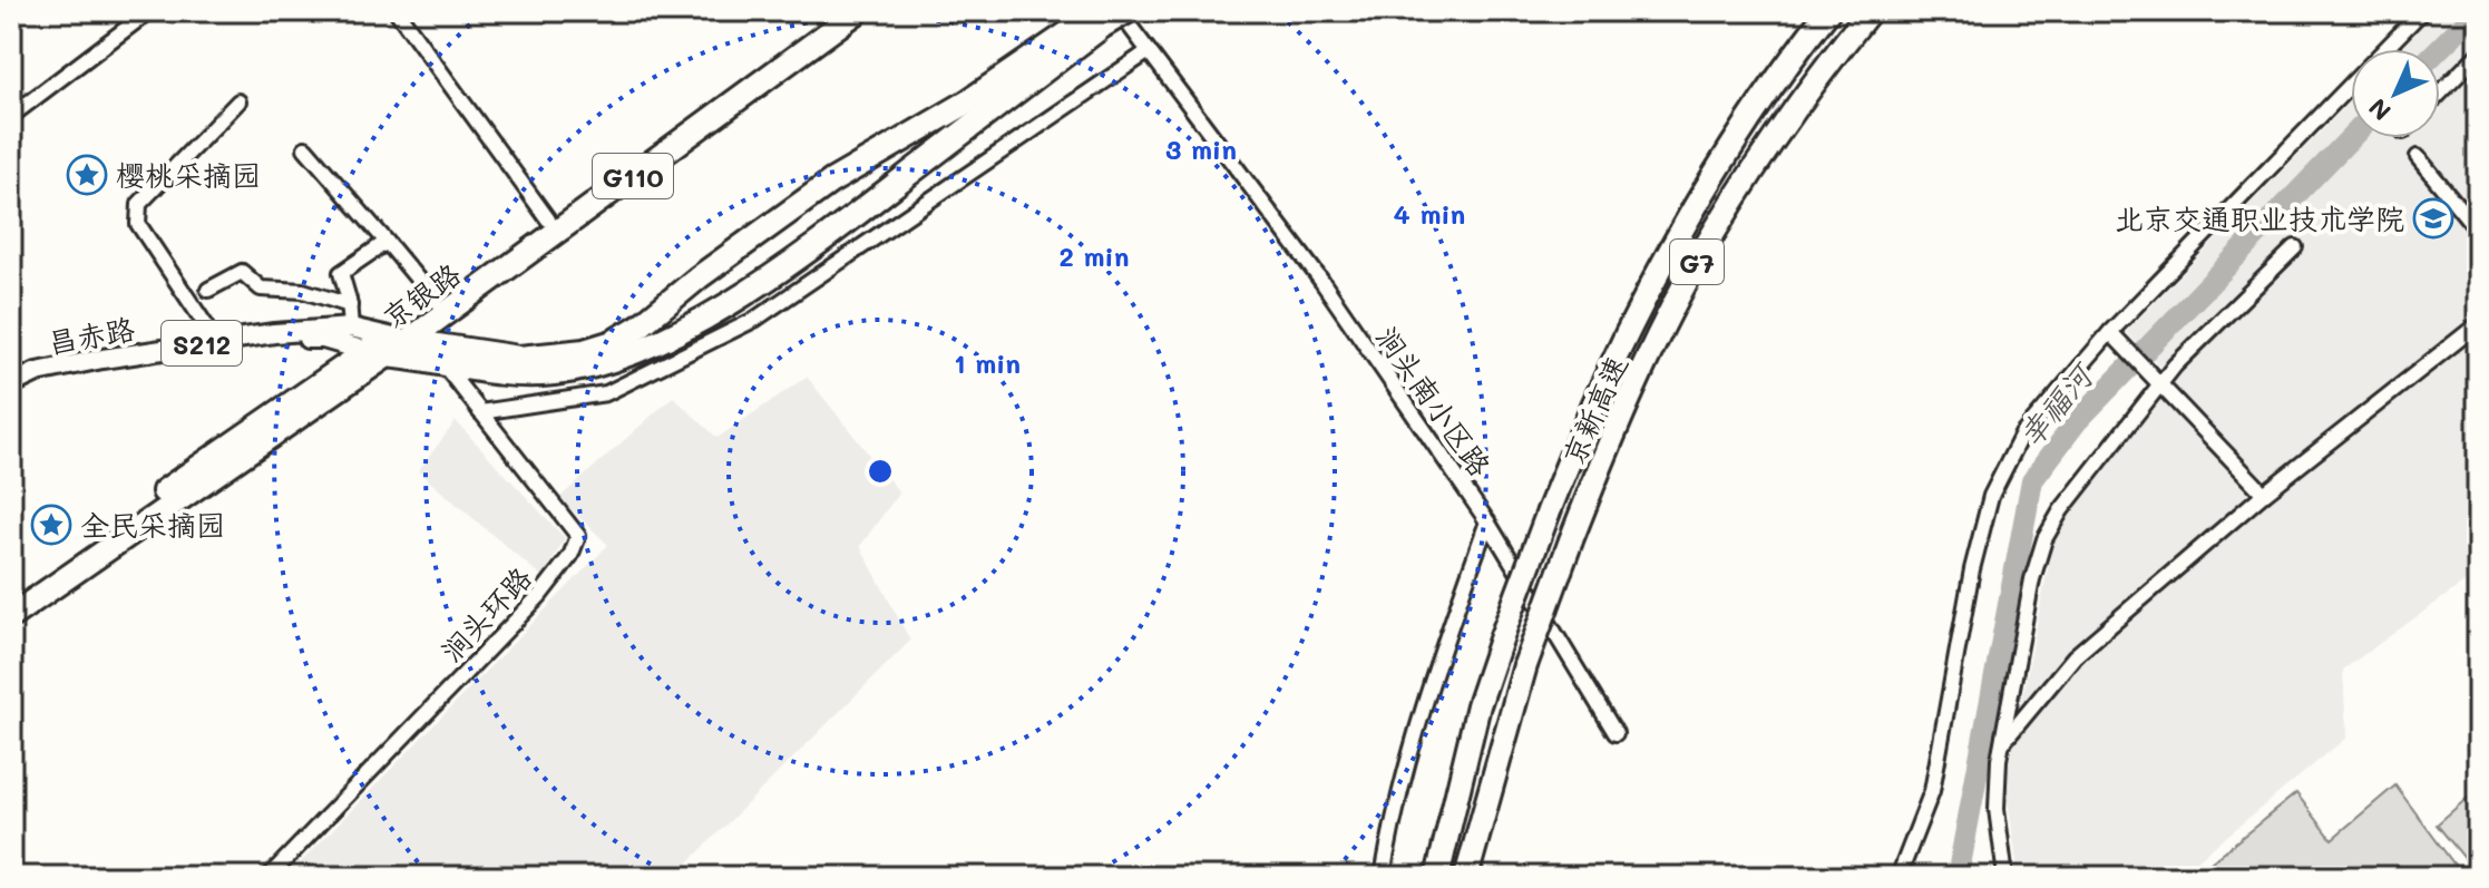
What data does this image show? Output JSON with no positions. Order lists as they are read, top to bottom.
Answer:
{
  "streets": {
    "highway": [
      "G110",
      "G7",
      "京银路",
      "京新高速"
    ],
    "main road": ["昌赤路", "S212"],
    "street": ["涧头南小区路", "涧头环路"]
  },
  "crossings": [
    ["京银路", "昌赤路"]
  ],
  "water": ["幸福河"],
  "places": {
    "place": ["樱桃采摘园", "全民采摘园"],
    "school or university": ["北京交通职业技术学院"]
  },
  "north": "bottom left",
  "rings": [
    "3 min",
    "4 min",
    "2 min",
    "1 min"
  ]
}
